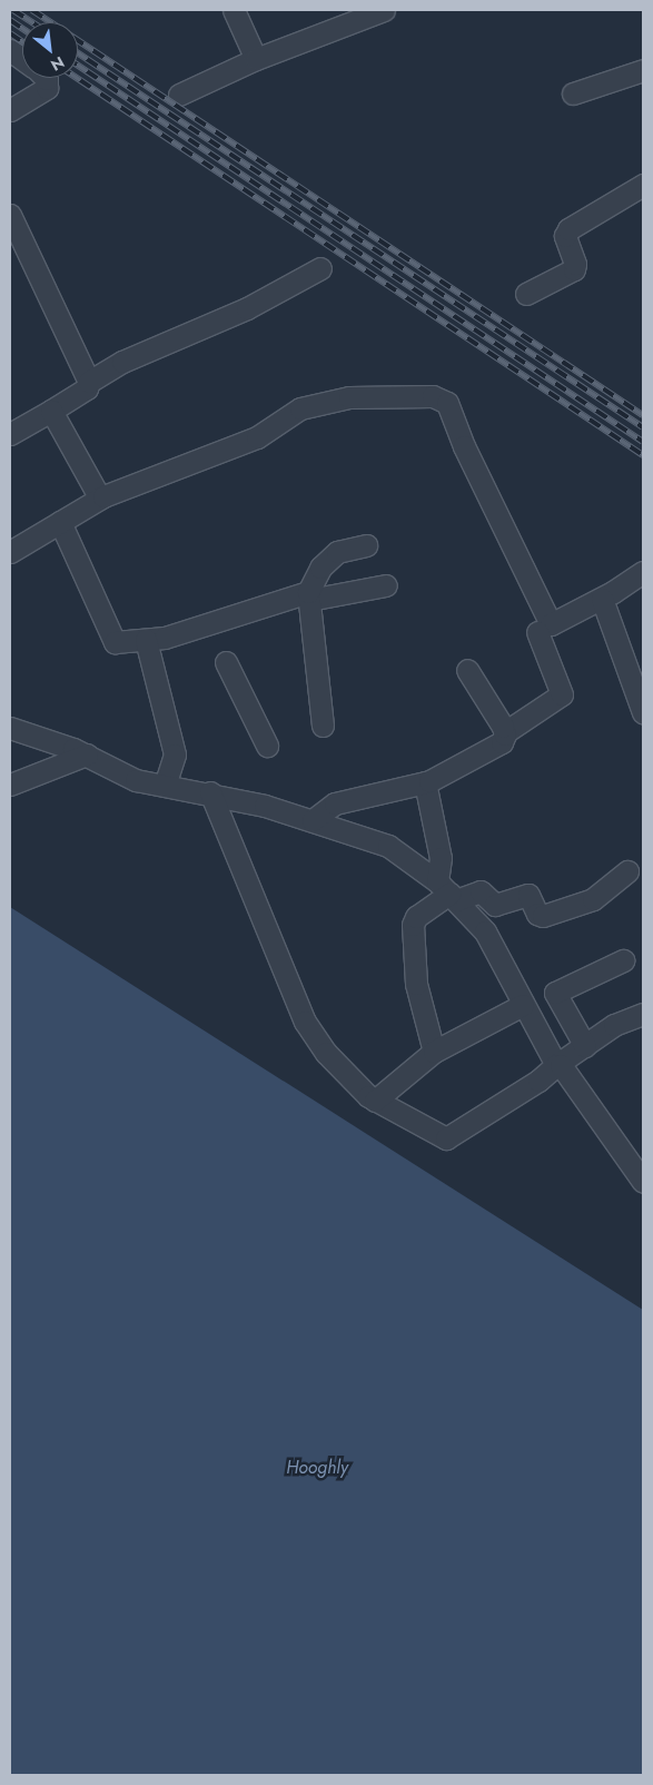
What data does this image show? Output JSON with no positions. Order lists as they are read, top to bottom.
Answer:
{
  "water": ["Hooghly"],
  "north": "bottom right"
}
